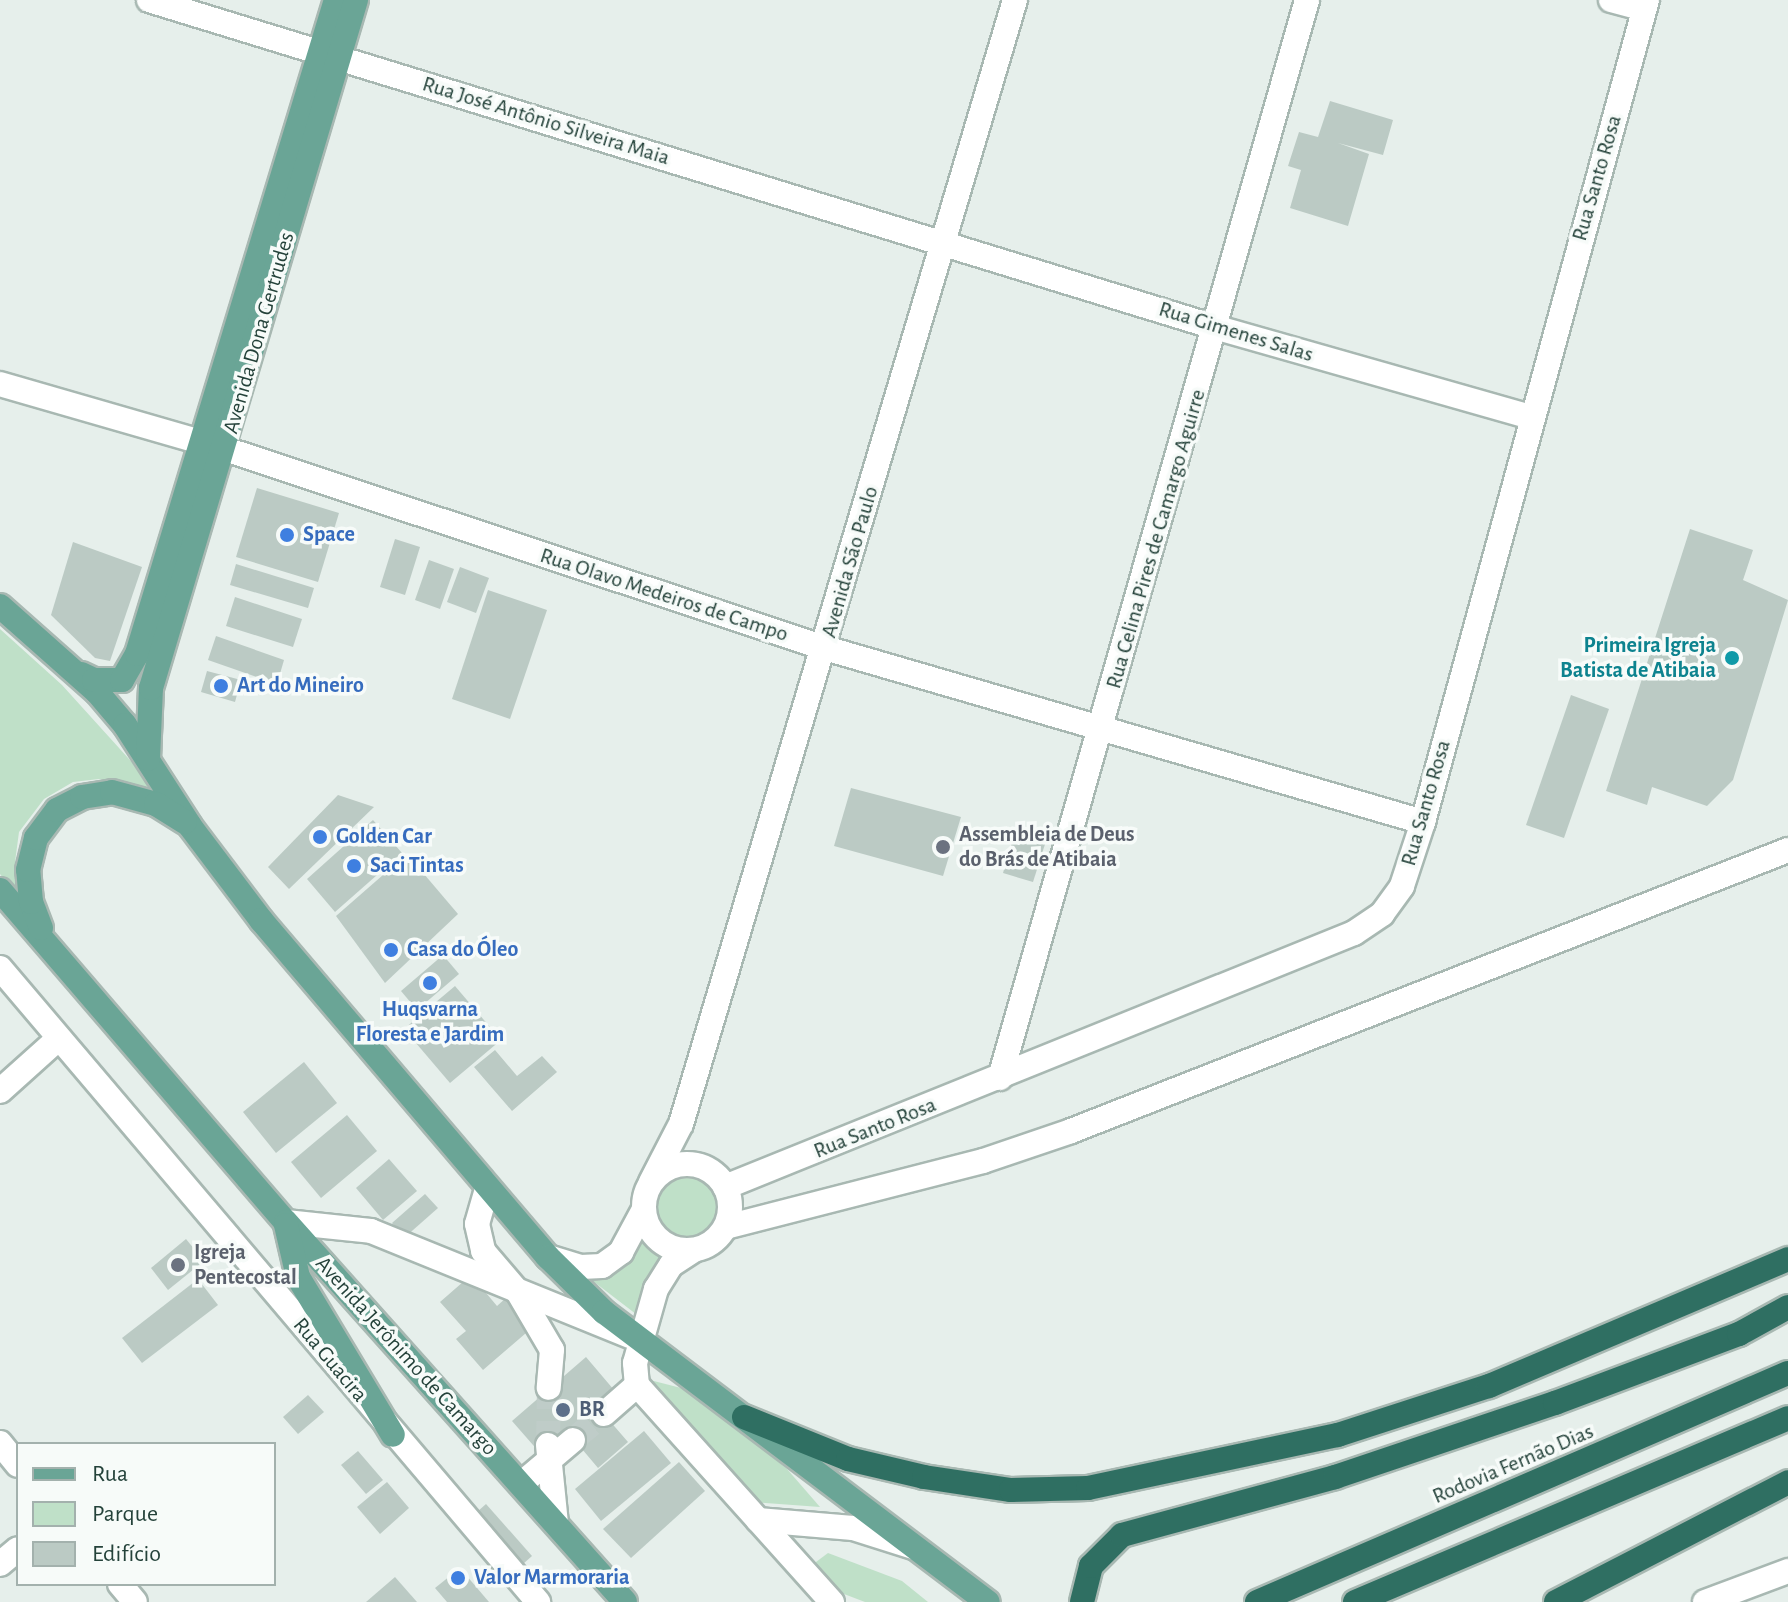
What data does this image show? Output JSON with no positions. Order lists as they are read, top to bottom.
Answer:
{
  "streets": {
    "highway": ["Rodovia Fernão Dias"],
    "main road": ["Avenida Dona Gertrudes", "Avenida Jerônimo de Camargo"],
    "street": [
      "Rua José Antônio Silveira Maia",
      "Rua Santo Rosa",
      "Rua Gimenes Salas",
      "Rua Celina Pires de Camargo Aguirre",
      "Avenida São Paulo",
      "Rua Olavo Medeiros de Campo",
      "Rua Guacira"
    ]
  },
  "crossings": [
    ["Rua José Antônio Silveira Maia", "Rua Gimenes Salas"],
    ["Rua José Antônio Silveira Maia", "Avenida Dona Gertrudes"],
    ["Rua José Antônio Silveira Maia", "Avenida São Paulo"],
    ["Rua Santo Rosa", "Rua Gimenes Salas"],
    ["Rua Santo Rosa", "Rua Celina Pires de Camargo Aguirre"],
    ["Rua Santo Rosa", "Avenida São Paulo"],
    ["Rua Santo Rosa", "Rua Olavo Medeiros de Campo"],
    ["Rua Gimenes Salas", "Rua Celina Pires de Camargo Aguirre"],
    ["Rua Gimenes Salas", "Avenida São Paulo"],
    ["Avenida Dona Gertrudes", "Rua Olavo Medeiros de Campo"],
    ["Rua Celina Pires de Camargo Aguirre", "Rua Olavo Medeiros de Campo"],
    ["Avenida São Paulo", "Rua Olavo Medeiros de Campo"]
  ],
  "places": [
    "Space",
    "Primeira Igreja Batista de Atibaia",
    "Art do Mineiro",
    "Golden Car",
    "Assembleia de Deus do Brás de Atibaia",
    "Saci Tintas",
    "Casa do Óleo",
    "Huqsvarna Floresta e Jardim",
    "Igreja Pentecostal",
    "BR",
    "Valor Marmoraria"
  ],
  "legend": ["Rua", "Parque", "Edifício"]
}
